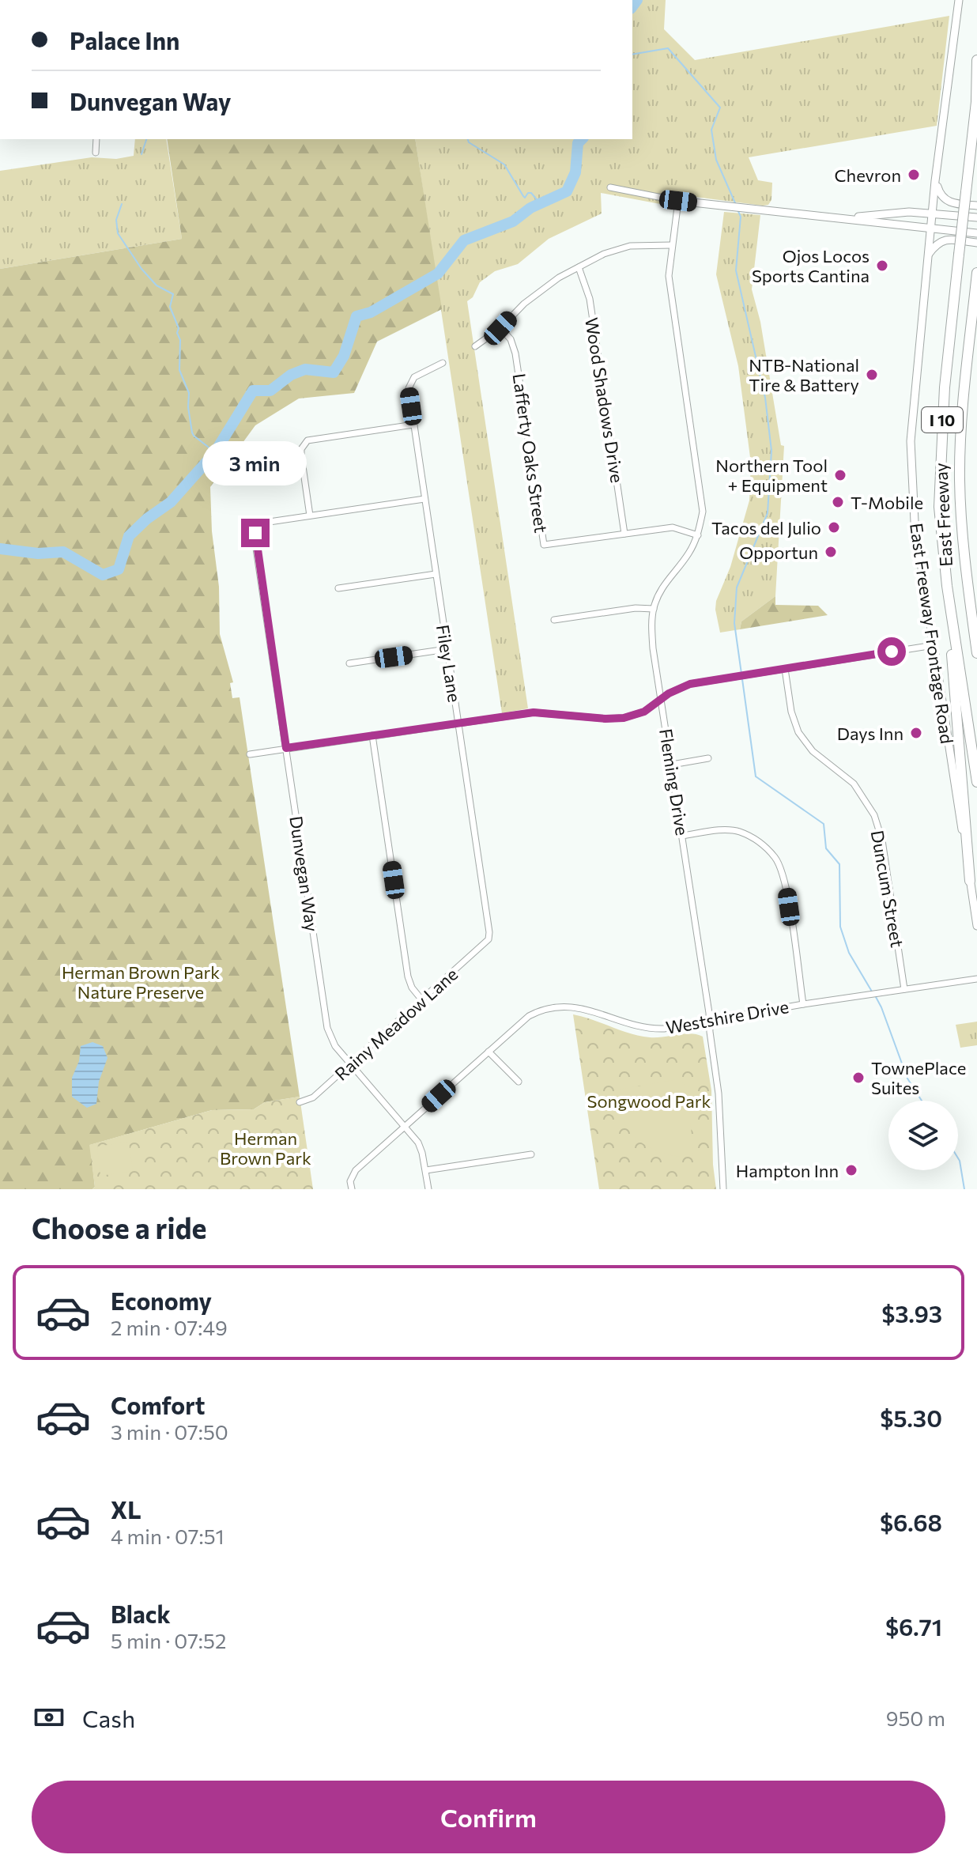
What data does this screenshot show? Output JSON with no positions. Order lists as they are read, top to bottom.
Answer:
{
  "streets": {
    "highway": ["I 10", "East Freeway"],
    "main road": ["East Freeway Frontage Road"],
    "street": [
      "Wood Shadows Drive",
      "Lafferty Oaks Street",
      "Filey Lane",
      "Fleming Drive",
      "Dunvegan Way",
      "Duncum Street",
      "Westshire Drive",
      "Rainy Meadow Lane"
    ]
  },
  "crossings": [
    ["Wood Shadows Drive", "Lafferty Oaks Street"],
    ["Filey Lane", "Rainy Meadow Lane"],
    ["Fleming Drive", "Westshire Drive"],
    ["Dunvegan Way", "Westshire Drive"],
    ["Dunvegan Way", "Rainy Meadow Lane"],
    ["Duncum Street", "Westshire Drive"]
  ],
  "parks": ["Herman Brown Park Nature Preserve", "Songwood Park", "Herman Brown Park"],
  "places": [
    "Chevron",
    "Ojos Locos Sports Cantina",
    "NTB-National Tire & Battery",
    "Northern Tool + Equipment",
    "T-Mobile",
    "Tacos del Julio",
    "Opportun",
    "Days Inn",
    "TownePlace Suites",
    "Hampton Inn"
  ],
  "page": {
    "banner": ["Palace Inn", "Dunvegan Way"],
    "bubble": "3 min",
    "heading": "Choose a ride",
    "list": [
      {
        "name": "Economy",
        "note": "2 min · 07:49",
        "value": "$3.93"
      },
      {
        "name": "Comfort",
        "note": "3 min · 07:50",
        "value": "$5.30"
      },
      {
        "name": "XL",
        "note": "4 min · 07:51",
        "value": "$6.68"
      },
      {
        "name": "Black",
        "note": "5 min · 07:52",
        "value": "$6.71"
      }
    ],
    "pay": ["Cash", "950 m"],
    "buttons": "Confirm"
  }
}
